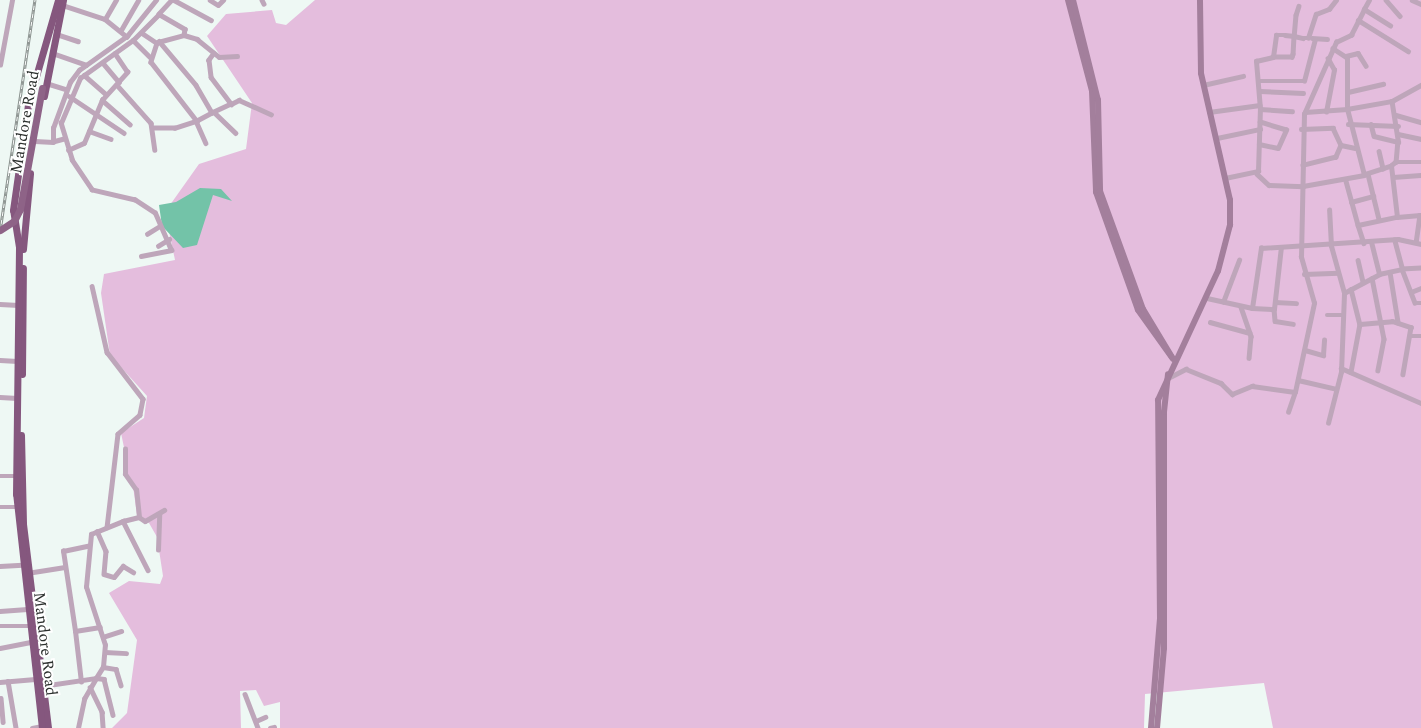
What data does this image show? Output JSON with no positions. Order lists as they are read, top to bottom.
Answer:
{
  "streets": {
    "highway": ["Mandore Road"]
  }
}
